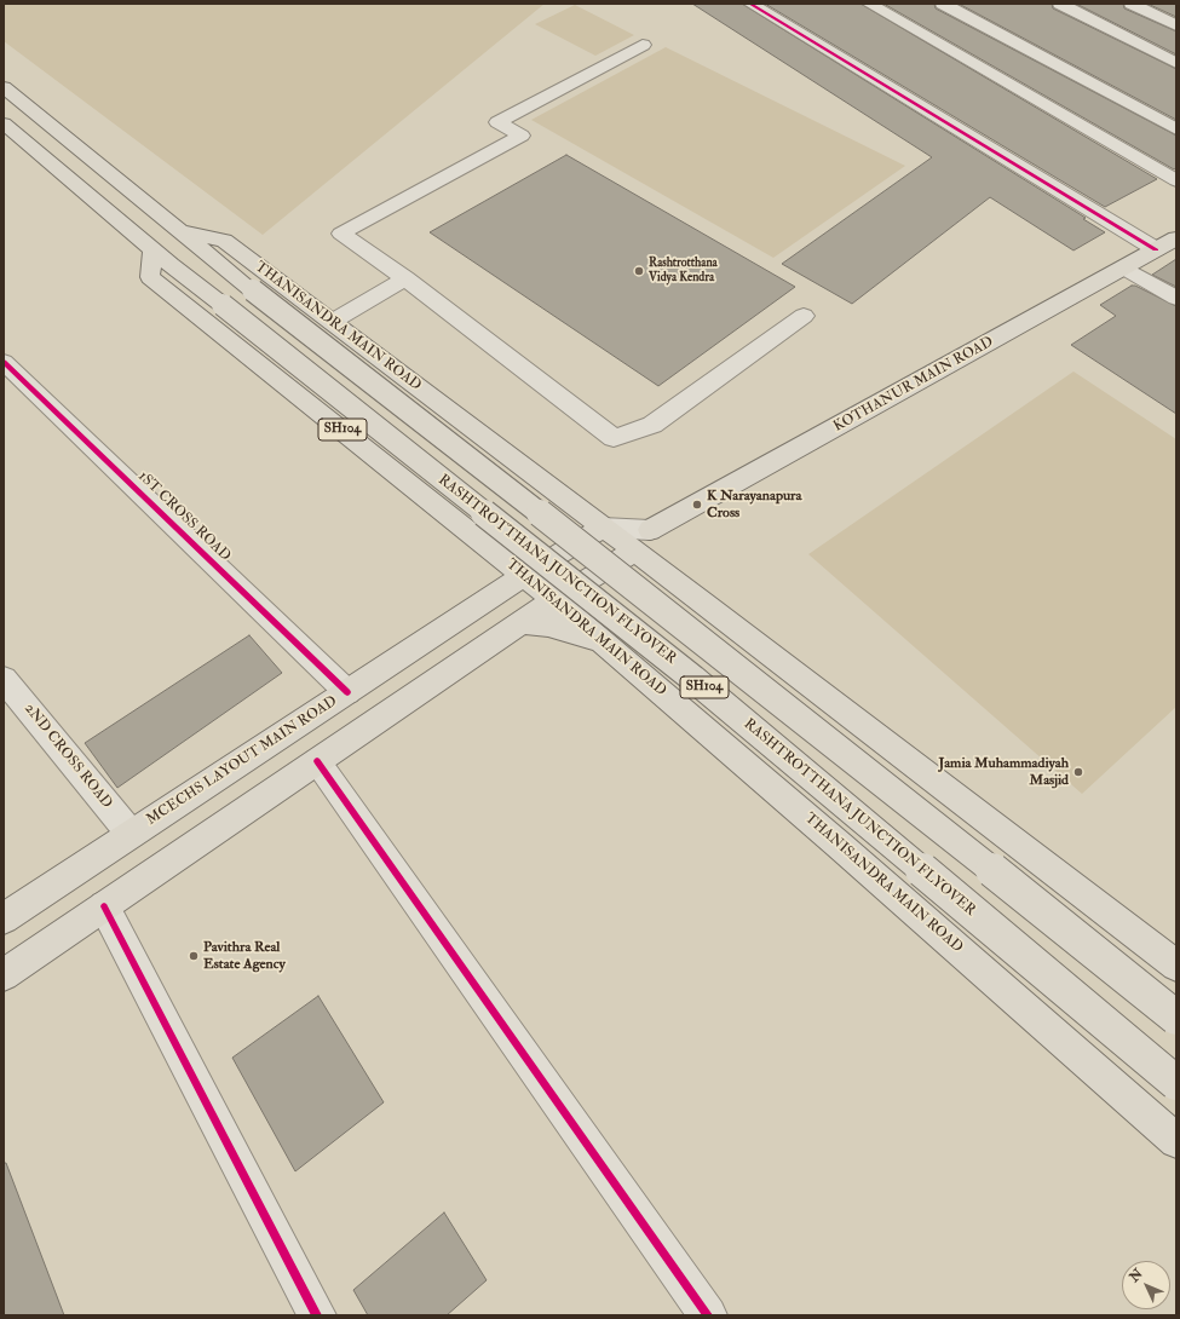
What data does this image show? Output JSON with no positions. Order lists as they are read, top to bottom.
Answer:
{
  "streets": {
    "main road": [
      "THANISANDRA MAIN ROAD",
      "KOTHANUR MAIN ROAD",
      "SH104",
      "RASHTROTTHANA JUNCTION FLYOVER",
      "MCECHS LAYOUT MAIN ROAD"
    ],
    "street": ["1ST CROSS ROAD", "2ND CROSS ROAD"]
  },
  "crossings": [
    ["THANISANDRA MAIN ROAD", "KOTHANUR MAIN ROAD"],
    ["THANISANDRA MAIN ROAD", "SH104"],
    ["THANISANDRA MAIN ROAD", "RASHTROTTHANA JUNCTION FLYOVER"],
    ["THANISANDRA MAIN ROAD", "MCECHS LAYOUT MAIN ROAD"],
    ["SH104", "RASHTROTTHANA JUNCTION FLYOVER"],
    ["1ST CROSS ROAD", "MCECHS LAYOUT MAIN ROAD"],
    ["2ND CROSS ROAD", "MCECHS LAYOUT MAIN ROAD"]
  ],
  "places": [
    "Rashtrotthana Vidya Kendra",
    "K Narayanapura Cross",
    "Jamia Muhammadiyah Masjid",
    "Pavithra Real Estate Agency"
  ],
  "north": "top left"
}
